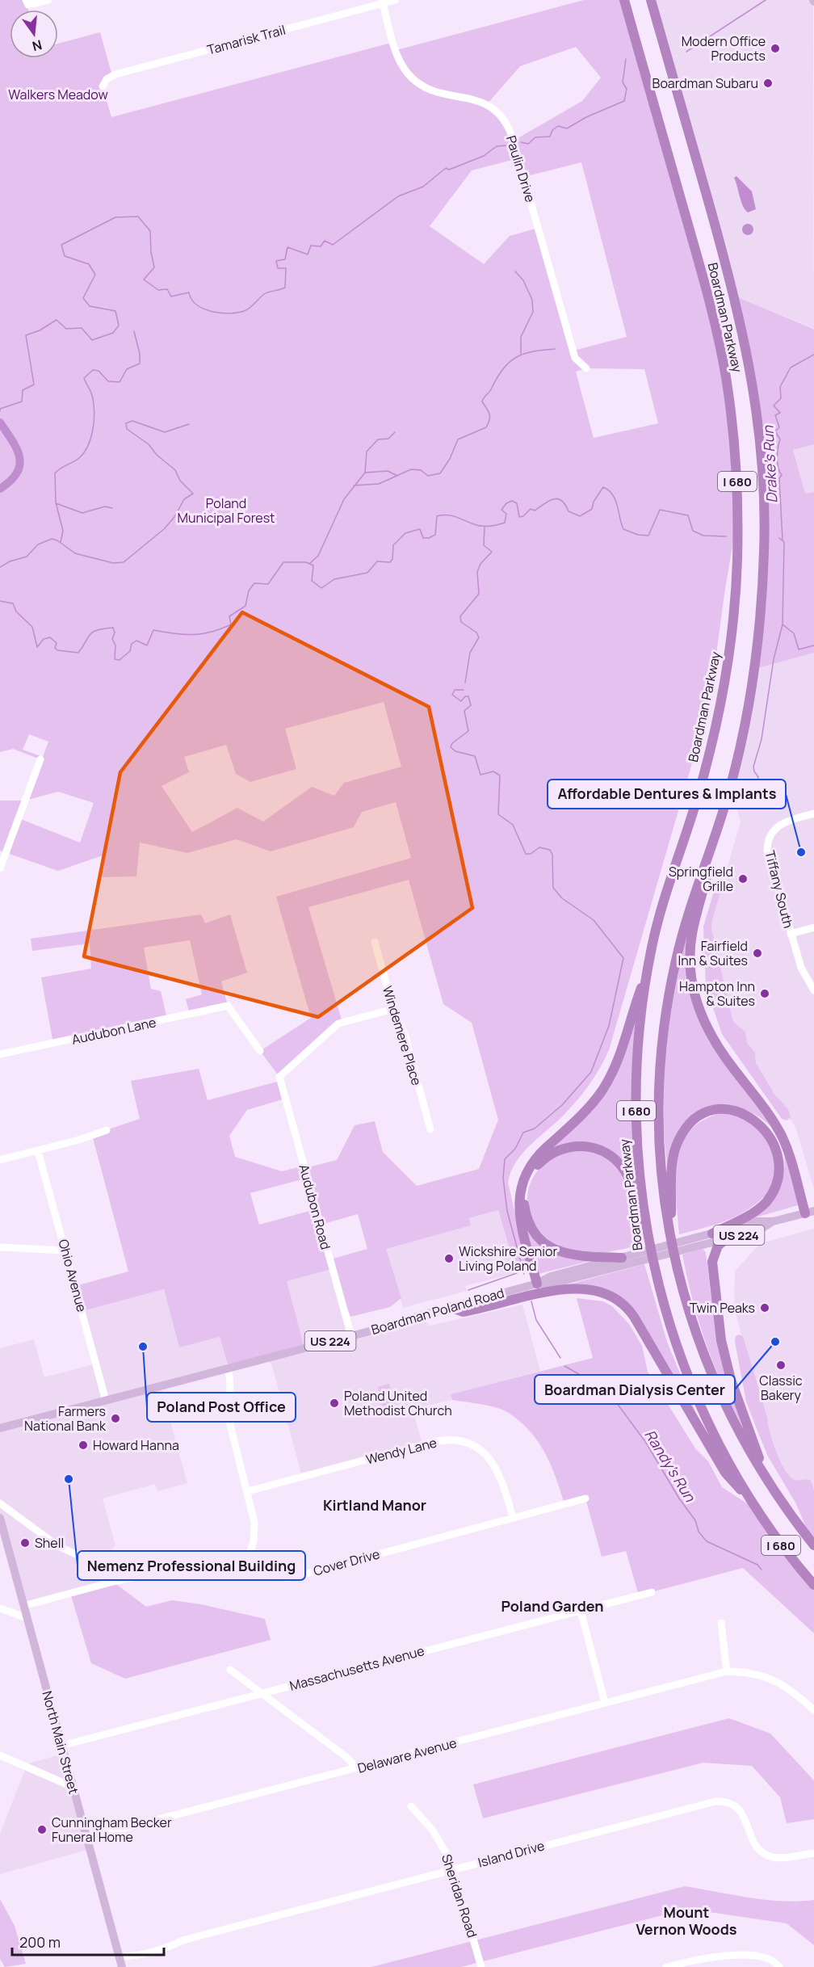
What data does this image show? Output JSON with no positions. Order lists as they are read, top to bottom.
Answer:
{
  "streets": {
    "highway": ["Boardman Parkway", "I 680"],
    "main road": ["US 224", "Boardman Poland Road", "North Main Street"],
    "street": [
      "Tamarisk Trail",
      "Paulin Drive",
      "Tiffany South",
      "Audubon Lane",
      "Windemere Place",
      "Audubon Road",
      "Ohio Avenue",
      "Wendy Lane",
      "Cover Drive",
      "Massachusetts Avenue",
      "Delaware Avenue",
      "Island Drive",
      "Sheridan Road"
    ]
  },
  "crossings": [
    ["Tamarisk Trail", "Paulin Drive"],
    ["Windemere Place", "Audubon Road"],
    ["Audubon Road", "Boardman Poland Road"],
    ["US 224", "Ohio Avenue"],
    ["US 224", "Boardman Poland Road"],
    ["Ohio Avenue", "Boardman Poland Road"],
    ["Wendy Lane", "Cover Drive"],
    ["Cover Drive", "North Main Street"],
    ["Massachusetts Avenue", "North Main Street"],
    ["North Main Street", "Delaware Avenue"],
    ["North Main Street", "Island Drive"],
    ["Island Drive", "Sheridan Road"]
  ],
  "districts": ["Kirtland Manor", "Poland Garden", "Mount Vernon Woods"],
  "water": ["Drake's Run", "Randy's Run"],
  "parks": ["Walkers Meadow", "Poland Municipal Forest"],
  "places": [
    "Modern Office Products",
    "Boardman Subaru",
    "Affordable Dentures & Implants",
    "Springfield Grille",
    "Fairfield Inn & Suites",
    "Hampton Inn & Suites",
    "Wickshire Senior Living Poland",
    "Twin Peaks",
    "Boardman Dialysis Center",
    "Poland Post Office",
    "Classic Bakery",
    "Poland United Methodist Church",
    "Farmers National Bank",
    "Howard Hanna",
    "Nemenz Professional Building",
    "Shell",
    "Cunningham Becker Funeral Home"
  ],
  "scale_bar": "200 m",
  "north": "bottom"
}
